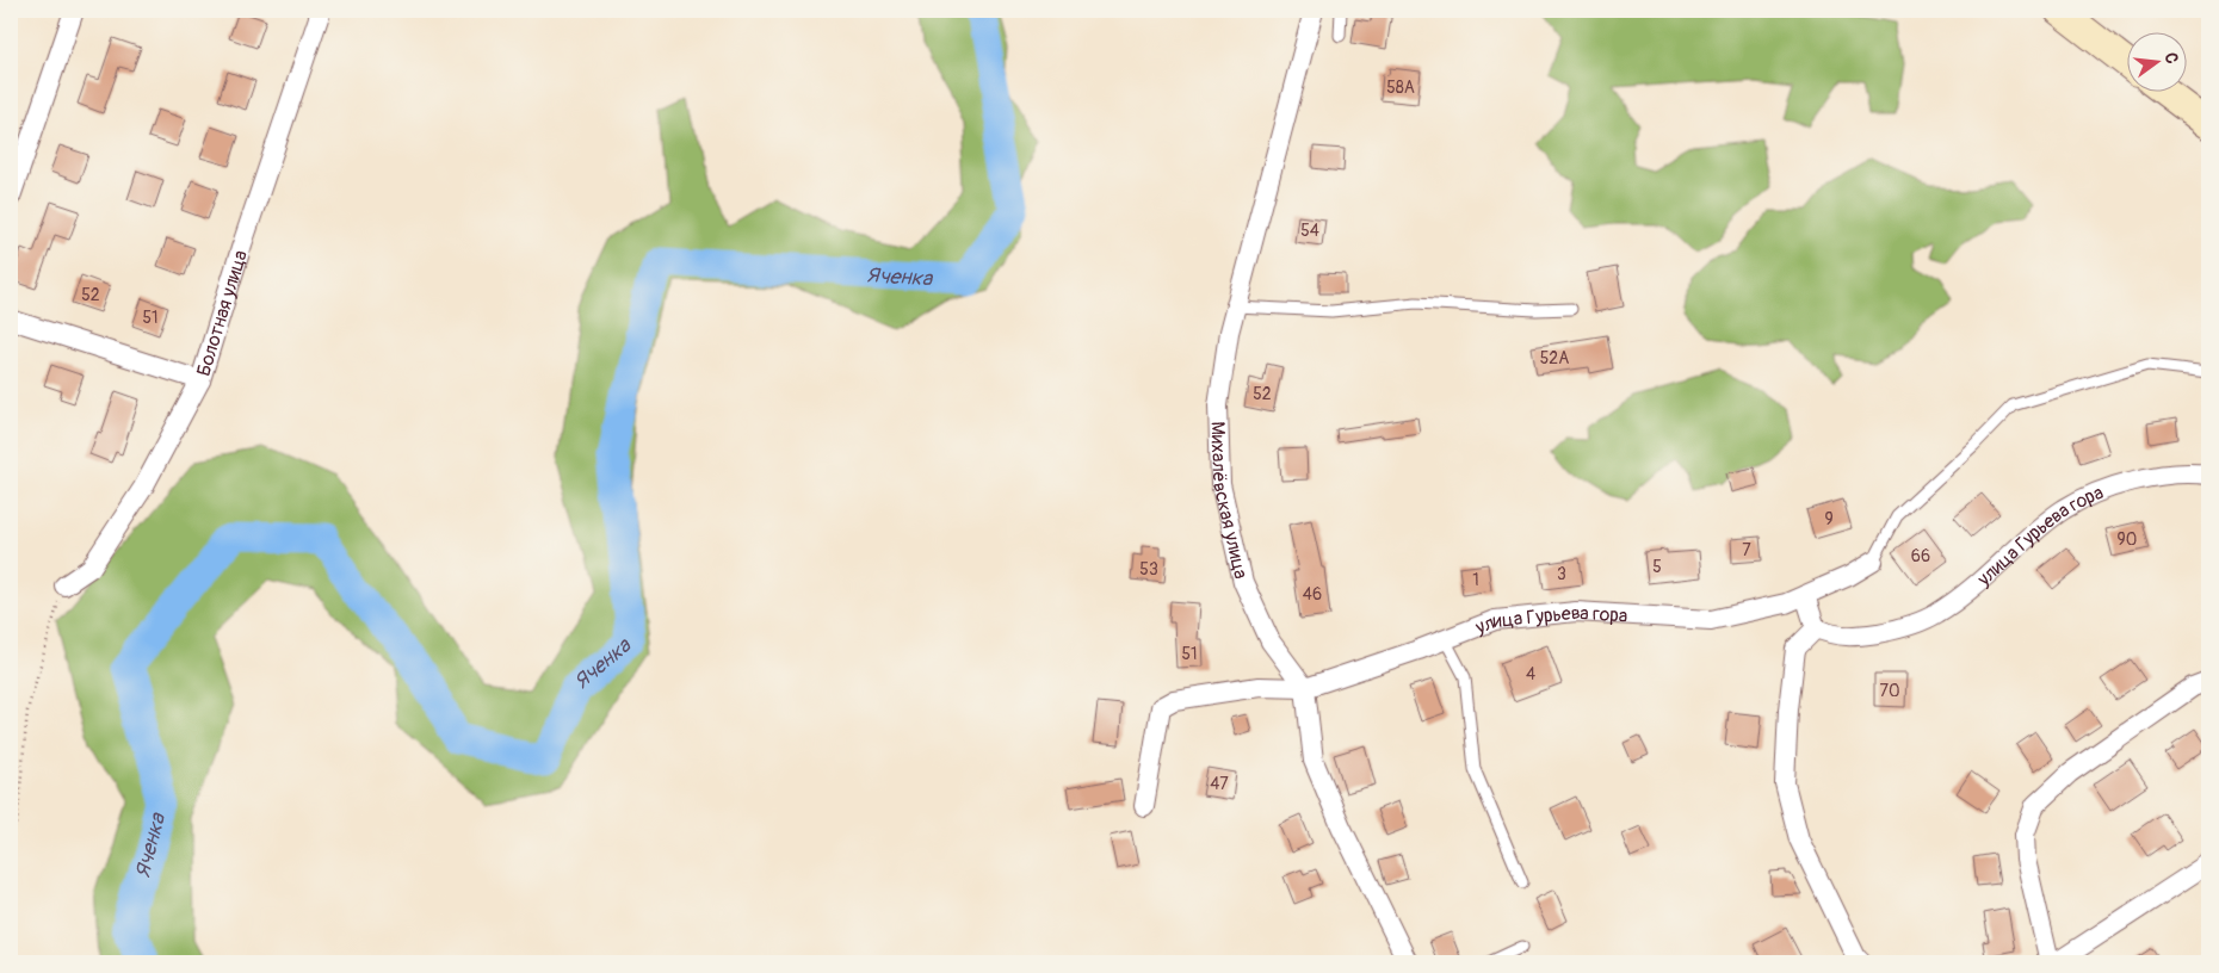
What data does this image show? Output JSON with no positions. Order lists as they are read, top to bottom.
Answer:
{
  "streets": {
    "street": ["Болотная улица", "Михалёвская улица", "улица Гурьева гора"]
  },
  "crossings": [
    ["Михалёвская улица", "улица Гурьева гора"]
  ],
  "water": ["Яченка"],
  "house_numbers": [
    "58А",
    "54",
    "52",
    "51",
    "52А",
    "52",
    "9",
    "90",
    "7",
    "66",
    "5",
    "53",
    "3",
    "1",
    "46",
    "51",
    "4",
    "70",
    "47"
  ],
  "north": "right"
}
